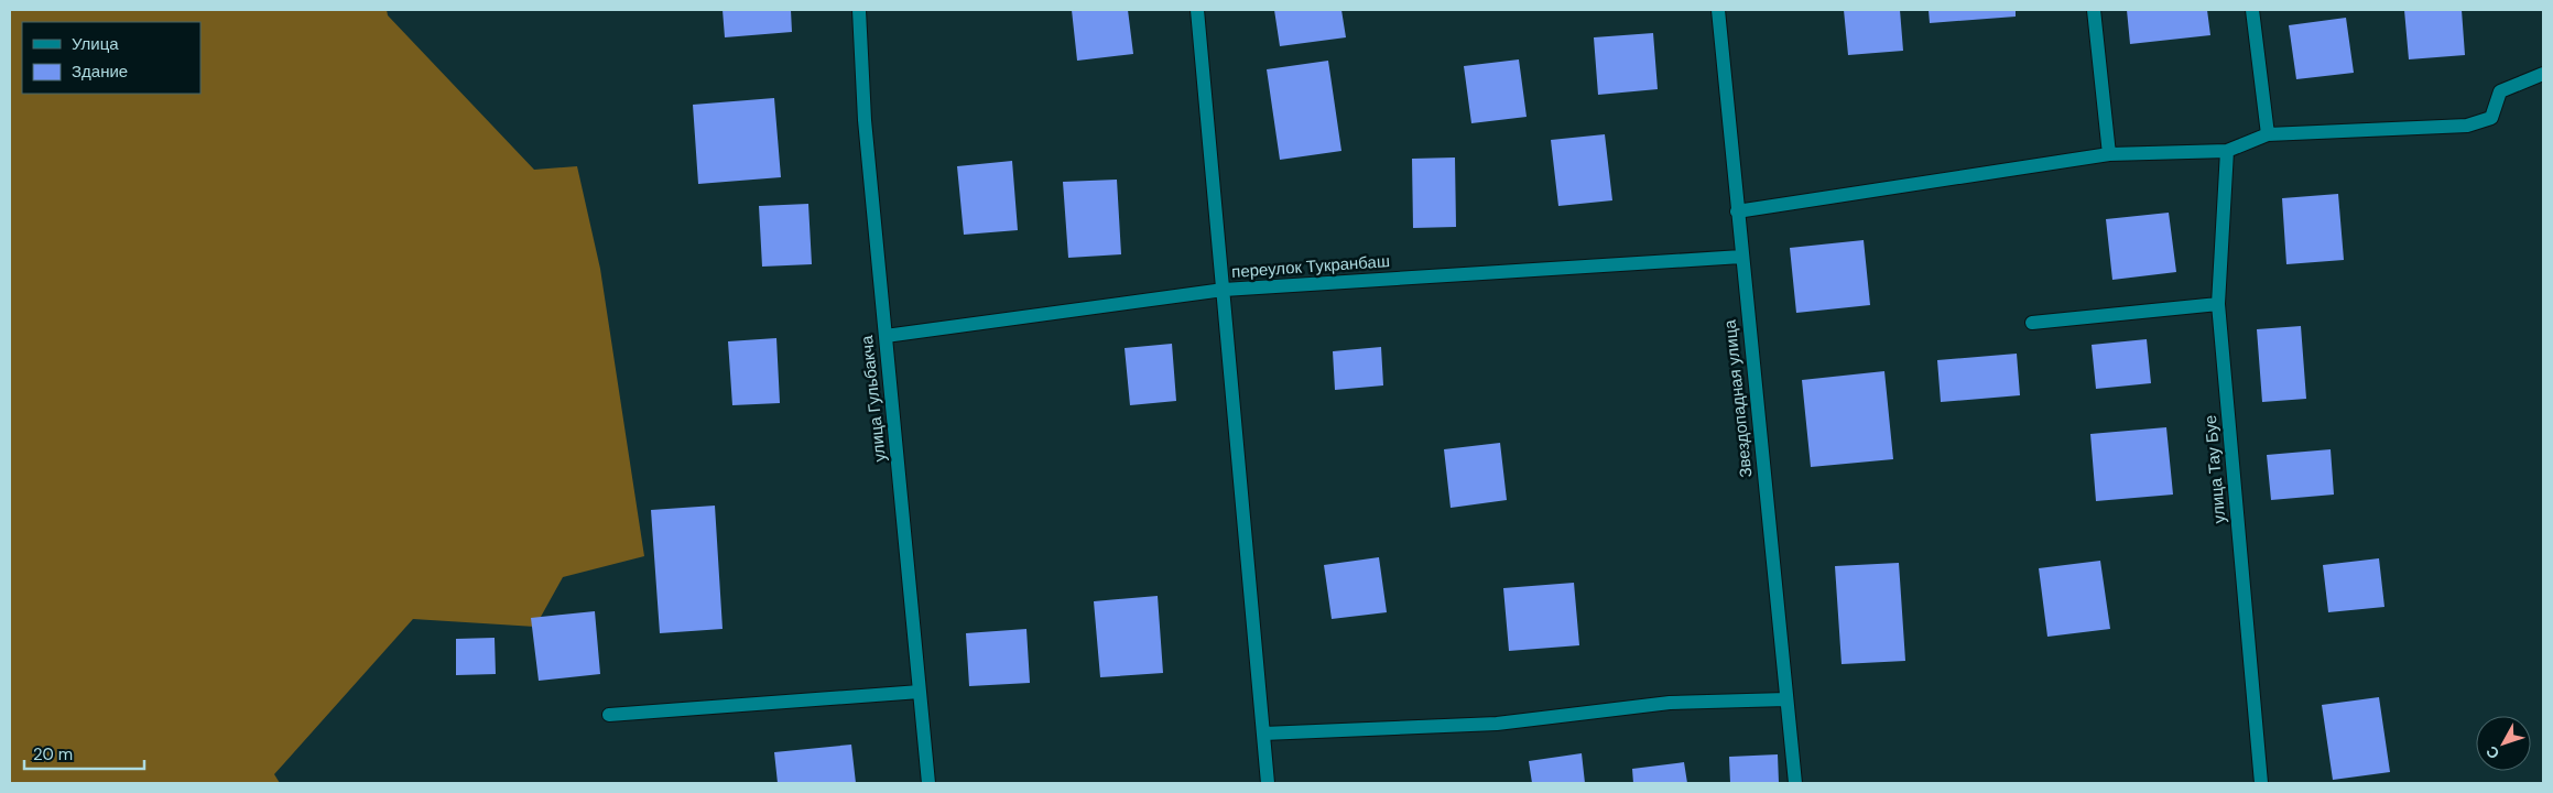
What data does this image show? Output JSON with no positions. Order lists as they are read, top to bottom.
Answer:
{
  "streets": {
    "street": [
      "переулок Тукранбаш",
      "улица Гульбакча",
      "Звездопадная улица",
      "улица Тау Буе"
    ]
  },
  "crossings": [
    ["переулок Тукранбаш", "улица Гульбакча"],
    ["переулок Тукранбаш", "Звездопадная улица"]
  ],
  "legend": ["Улица", "Здание"],
  "scale_bar": "20 m",
  "north": "bottom left"
}
